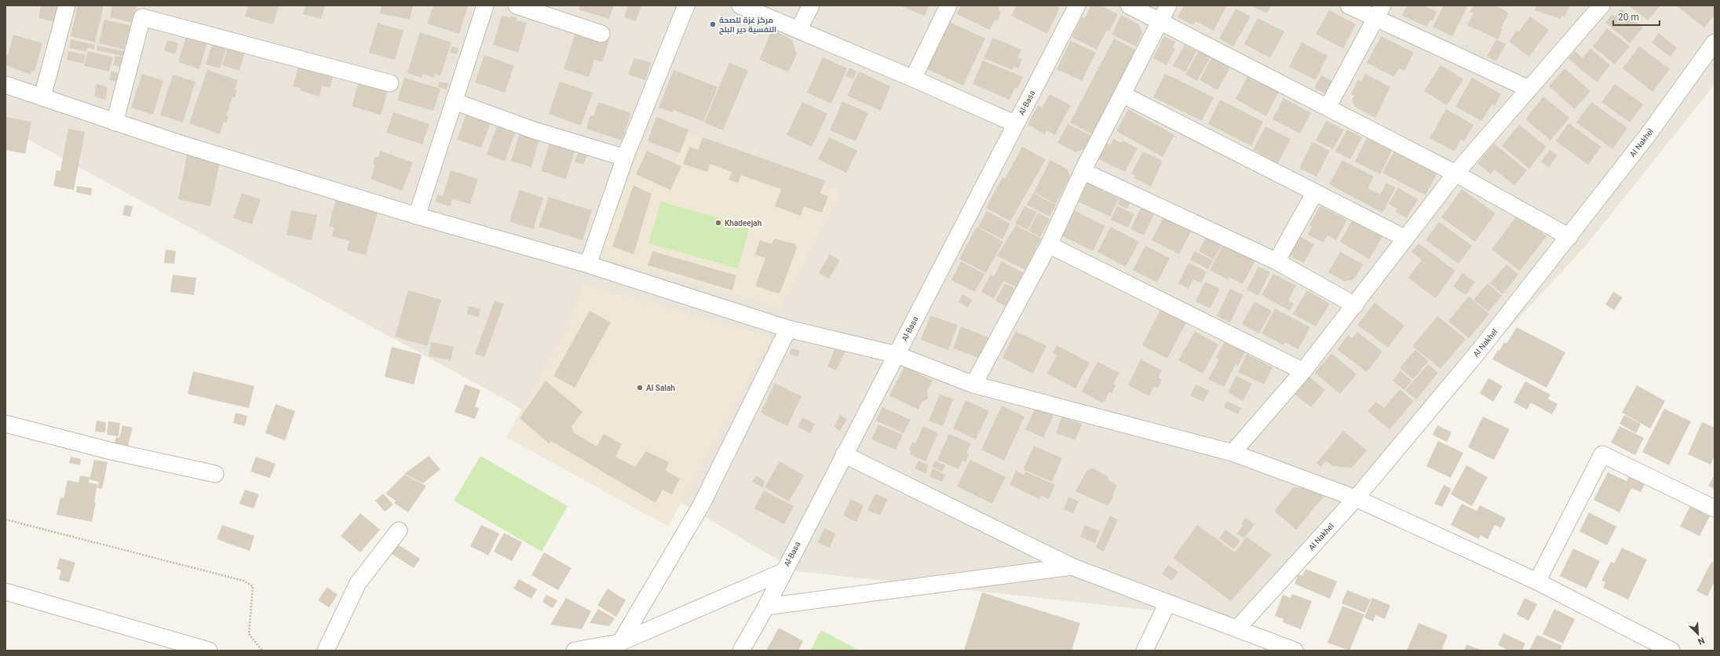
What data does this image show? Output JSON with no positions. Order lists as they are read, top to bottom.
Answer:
{
  "streets": {
    "street": ["Al-Basa", "Al Nakhel"]
  },
  "places": ["مركز غزة للصحة النفسية دير البلح", "Khadeejah", "Al Salah"],
  "scale_bar": "20 m",
  "north": "bottom right"
}
